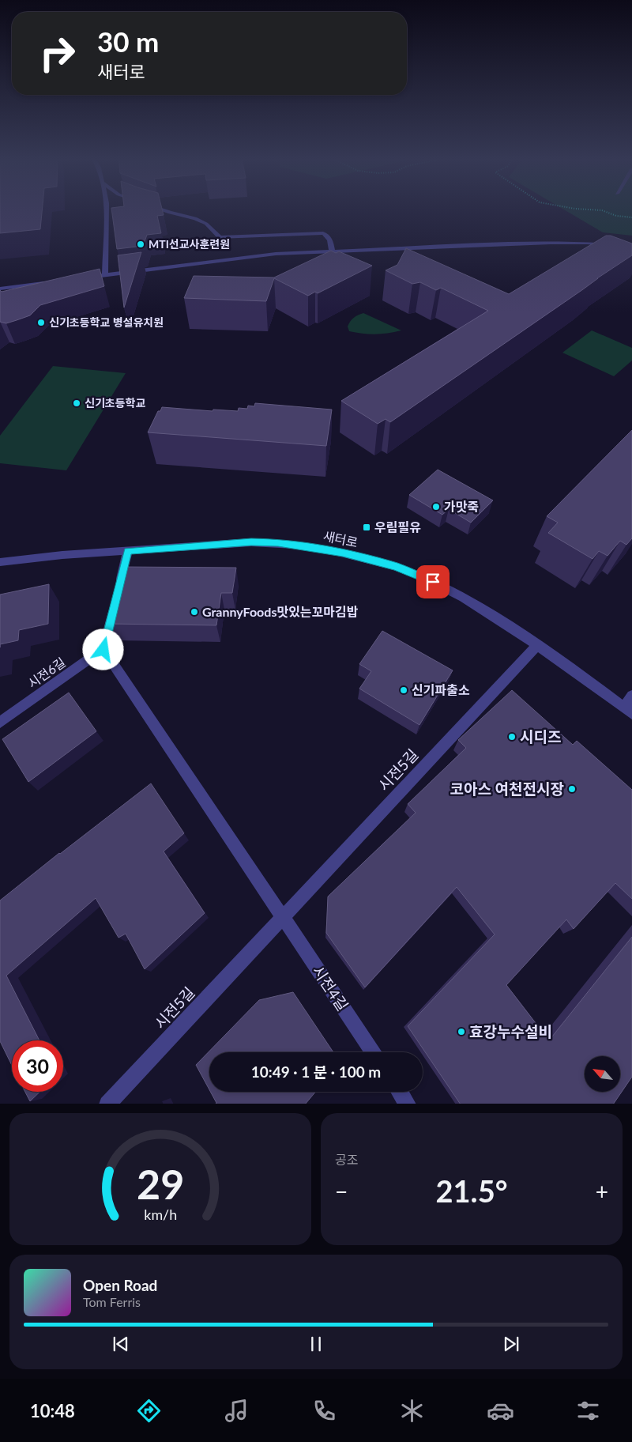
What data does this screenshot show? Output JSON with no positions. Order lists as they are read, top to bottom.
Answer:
{
  "streets": {
    "street": [
      "새터로",
      "시전6길",
      "시전5길",
      "시전4길"
    ]
  },
  "crossings": [
    ["새터로", "시전5길"],
    ["시전5길", "시전4길"]
  ],
  "places": {
    "other": [
      "MTI선교사훈련원",
      "신기초등학교 병설유치원",
      "신기초등학교",
      "가맛죽",
      "GrannyFoods맛있는꼬마김밥",
      "신기파출소",
      "시디즈",
      "코아스 여천전시장",
      "효강누수설비"
    ],
    "transit": ["우림필유"]
  },
  "north": "top left",
  "page": {
    "turn": ["30 m", "새터로"],
    "limit": "30",
    "trip": "10:49 · 1 분 · 100 m",
    "tile": "공조",
    "heat": ["−", "21.5°", "+"],
    "song": ["Open Road", "Tom Ferris"],
    "tabs": "10:48",
    "gauge": ["29", "km/h"]
  }
}
